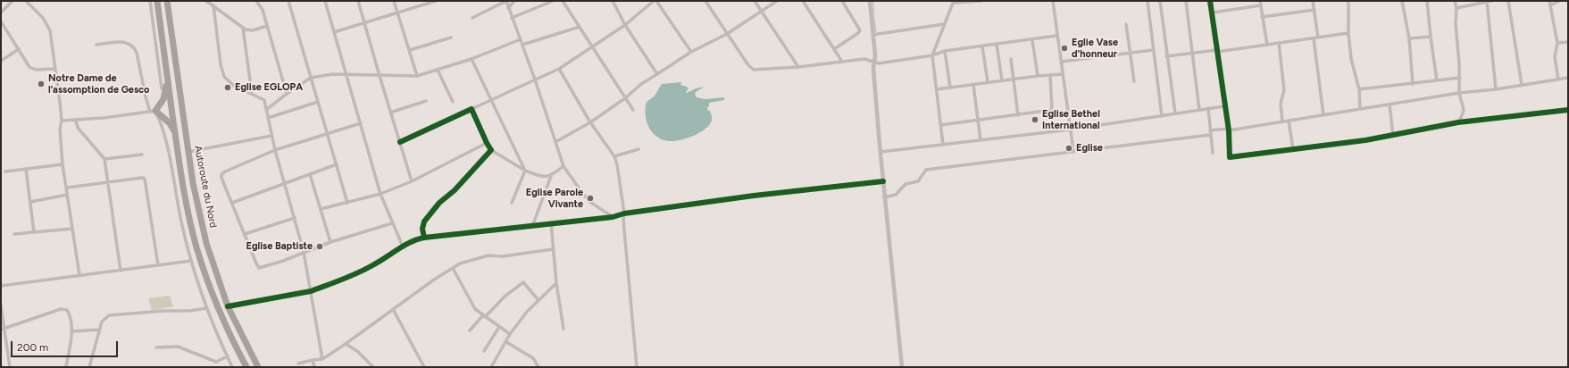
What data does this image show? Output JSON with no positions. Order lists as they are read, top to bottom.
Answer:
{
  "streets": {
    "highway": ["Autoroute du Nord"]
  },
  "places": [
    "Eglie Vase d'honneur",
    "Notre Dame de l’assomption de Gesco",
    "Eglise EGLOPA",
    "Eglise Bethel International",
    "Eglise",
    "Eglise Parole Vivante",
    "Eglise Baptiste"
  ],
  "scale_bar": "200 m"
}
